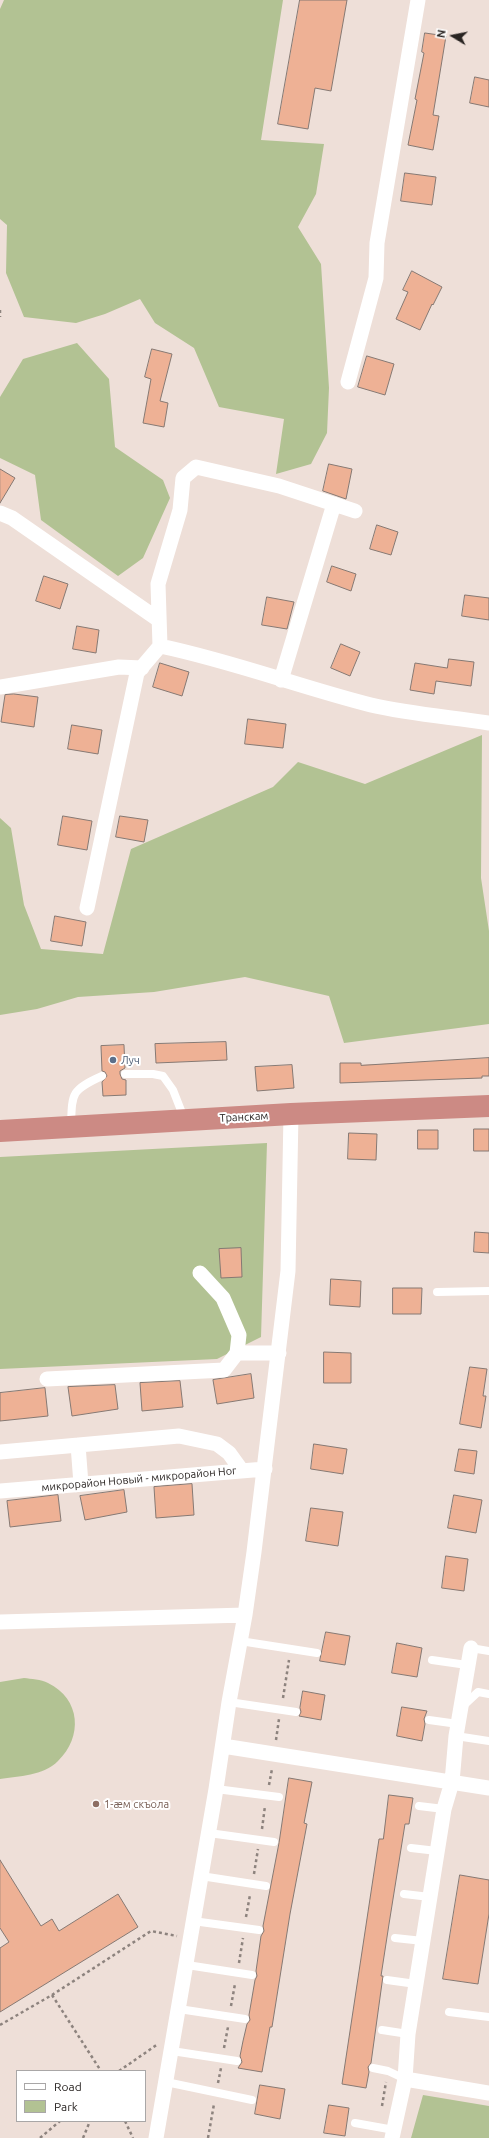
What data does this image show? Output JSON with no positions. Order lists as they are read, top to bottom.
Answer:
{
  "streets": {
    "highway": ["Транскам"],
    "street": ["микрорайон Новый - микрорайон Ног"]
  },
  "places": ["Луч", "1-æм скъола"],
  "legend": ["Road", "Park"],
  "north": "left"
}
